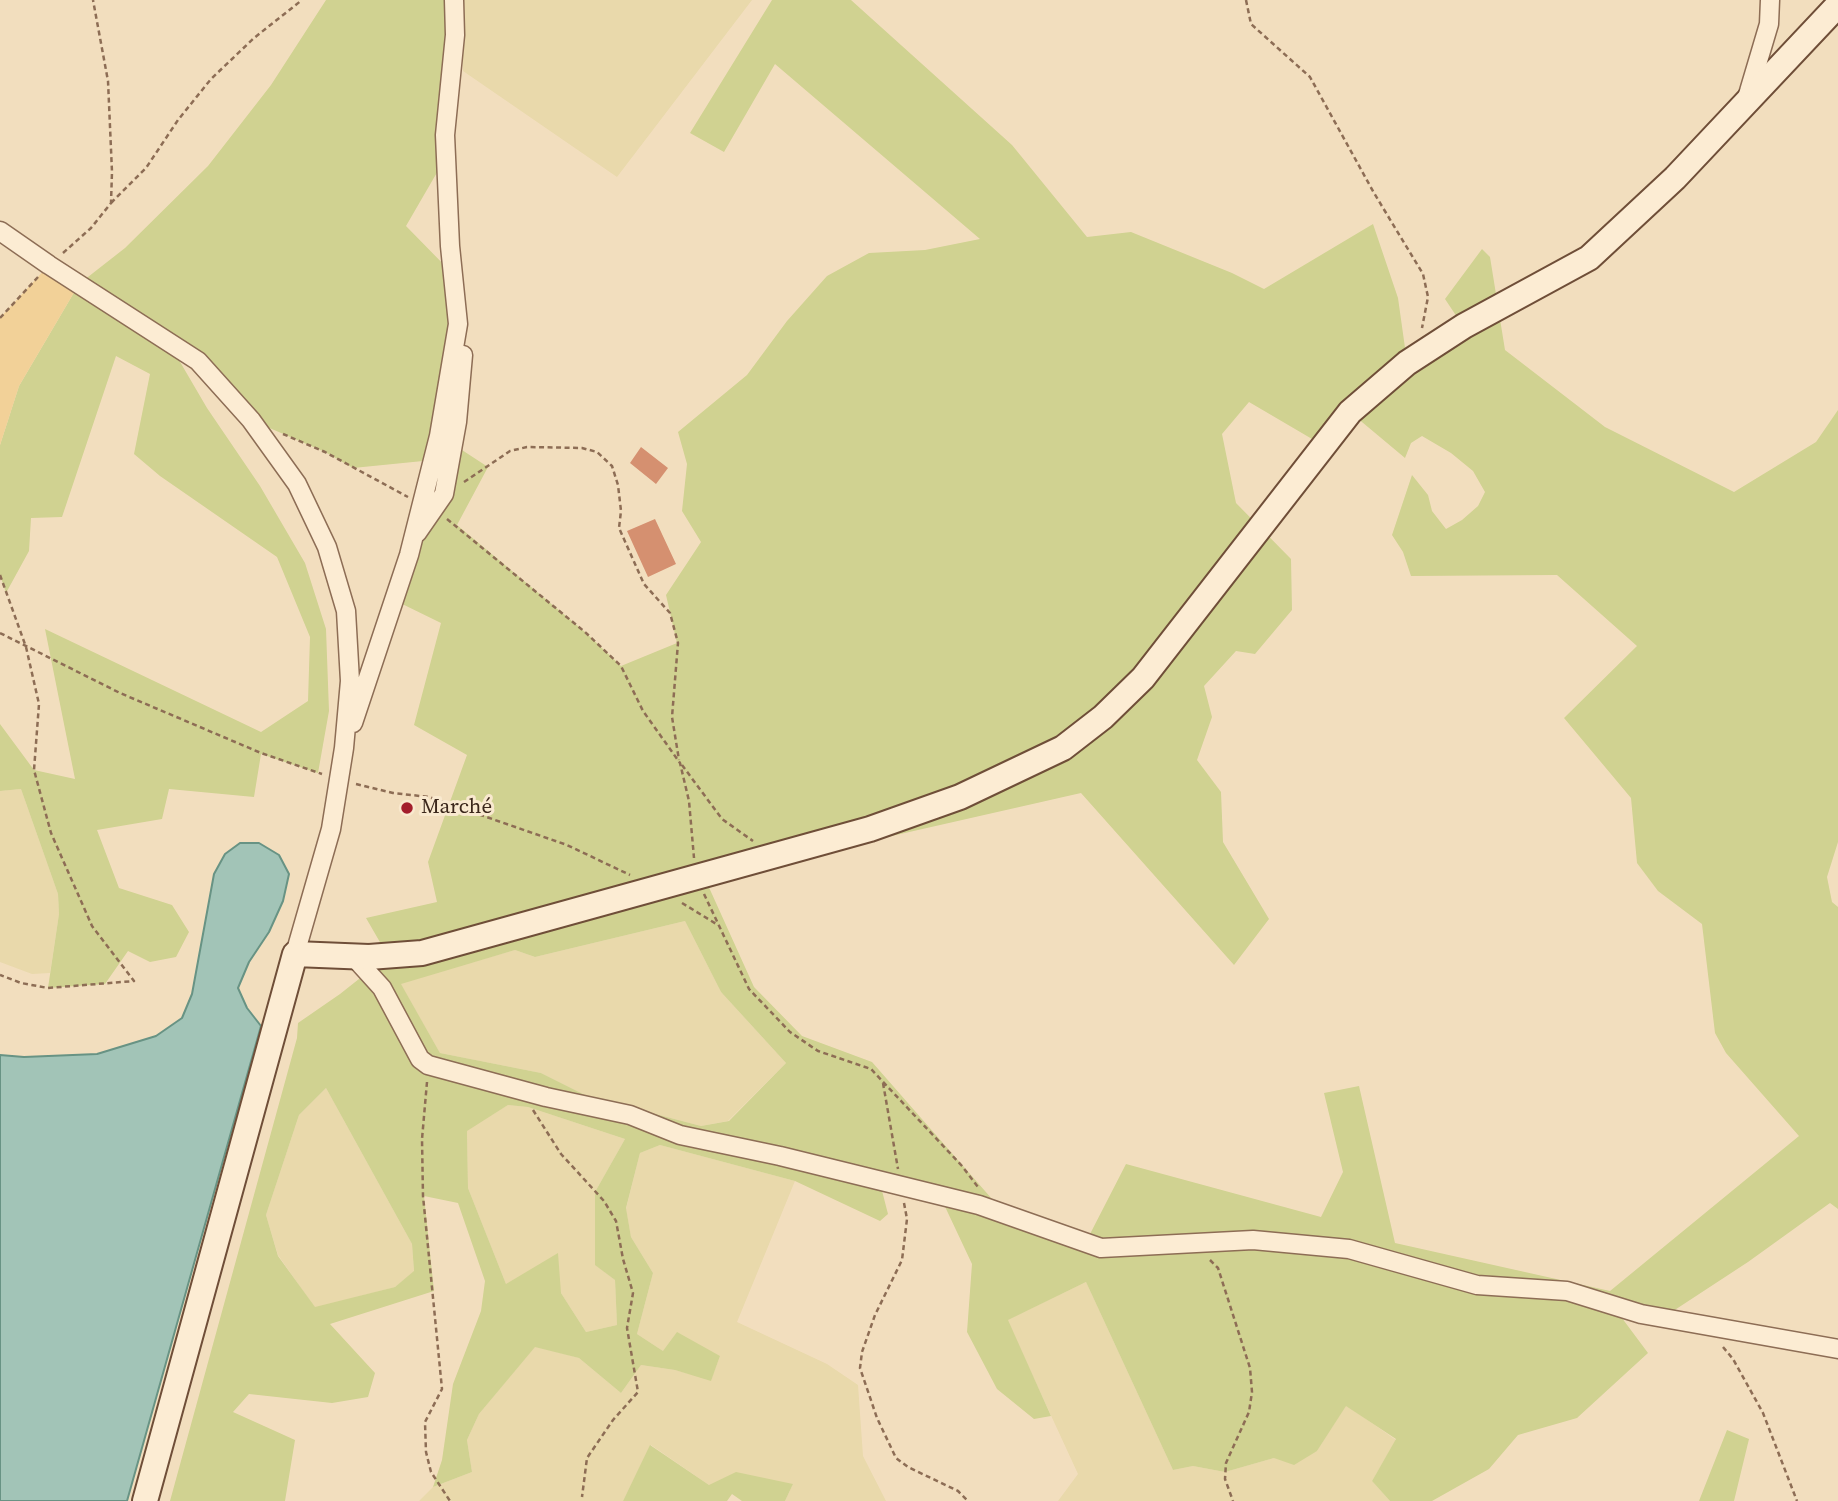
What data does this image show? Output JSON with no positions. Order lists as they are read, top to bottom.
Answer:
{
  "places": ["Marché"]
}
